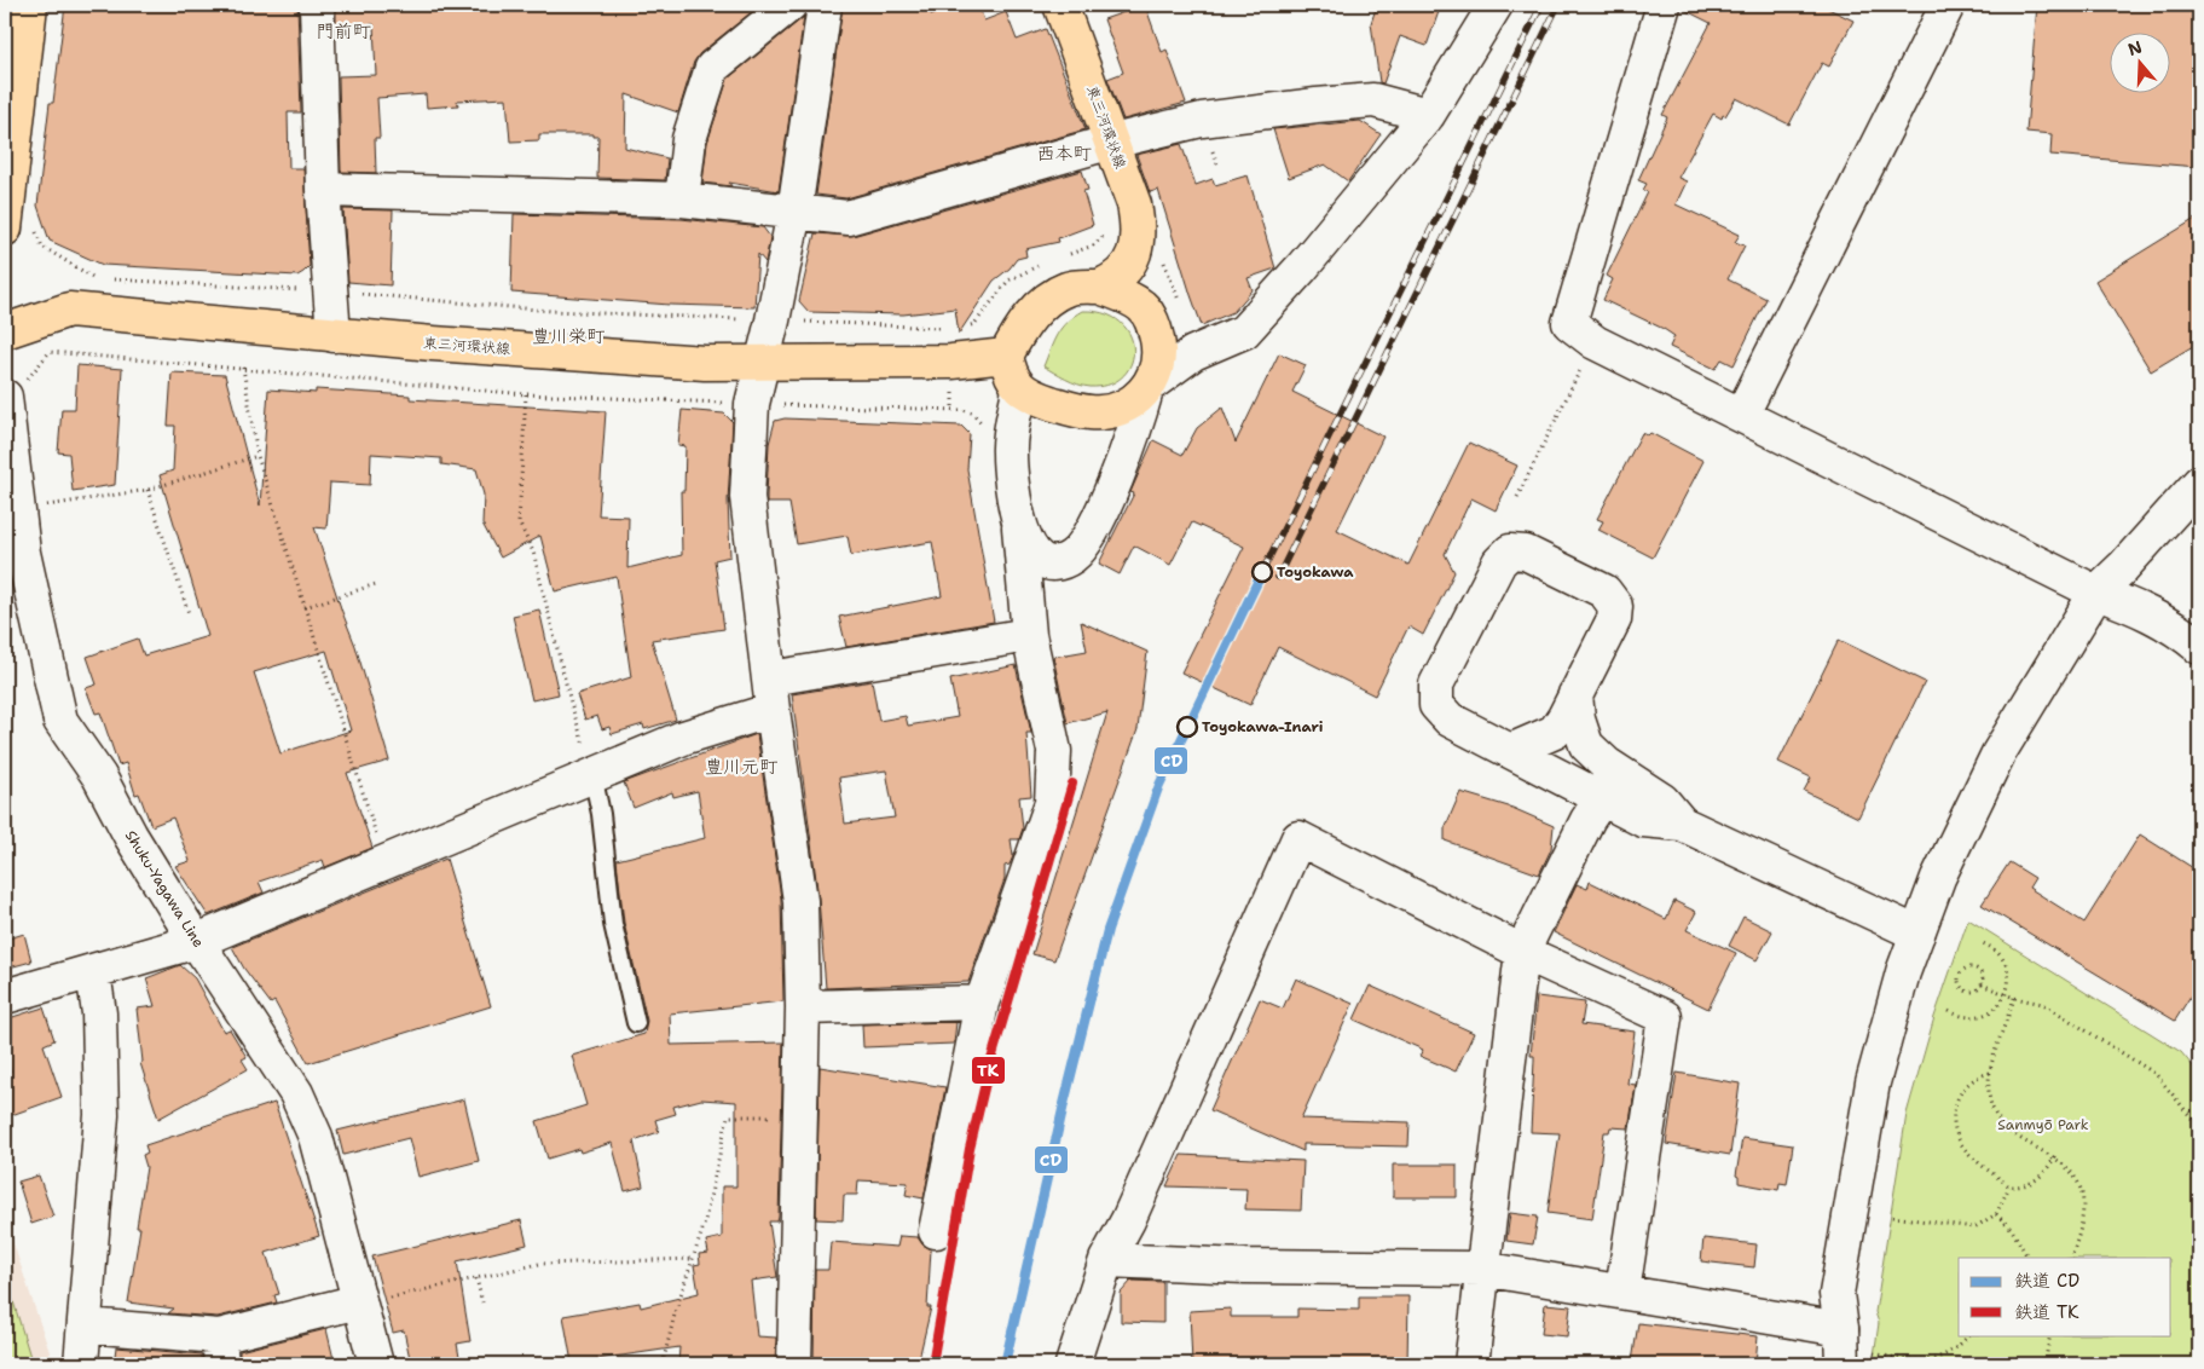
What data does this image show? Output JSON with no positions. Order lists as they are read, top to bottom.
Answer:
{
  "streets": {
    "main road": ["東三河環状線"],
    "street": ["Shuku-Yagawa Line"]
  },
  "districts": [
    "門前町",
    "西本町",
    "豊川栄町",
    "豊川元町"
  ],
  "parks": ["Sanmyō Park"],
  "places": ["Toyokawa", "Toyokawa-Inari"],
  "lines": ["rail line CD", "rail line TK"],
  "legend": ["鉄道 CD", "鉄道 TK"],
  "north": "top"
}
